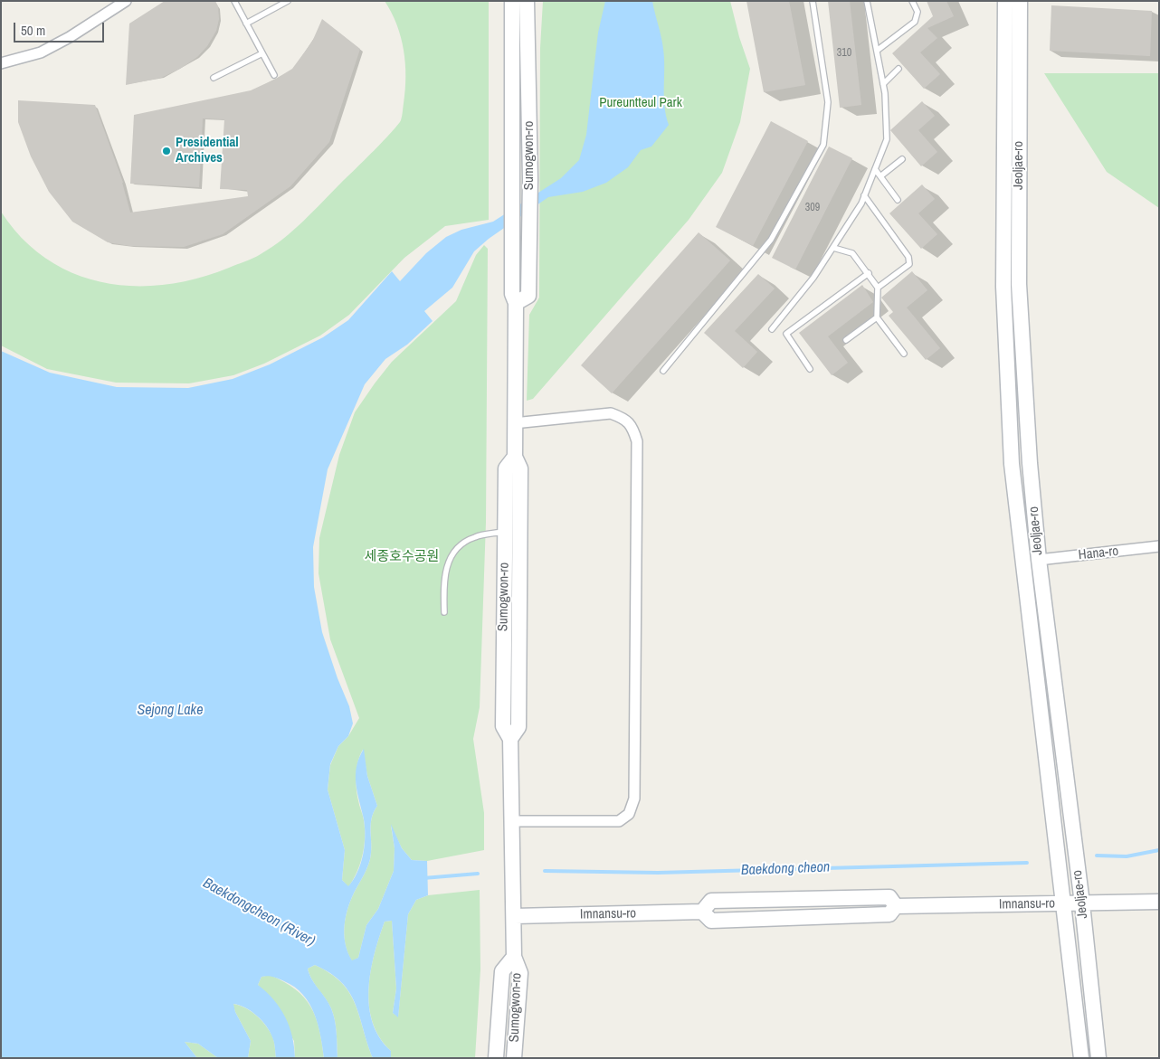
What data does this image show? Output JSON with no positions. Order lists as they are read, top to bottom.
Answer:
{
  "streets": {
    "street": [
      "Sumogwon-ro",
      "Jeoljae-ro",
      "Hana-ro",
      "Imnansu-ro"
    ]
  },
  "crossings": [
    ["Sumogwon-ro", "Imnansu-ro"],
    ["Jeoljae-ro", "Hana-ro"],
    ["Jeoljae-ro", "Imnansu-ro"]
  ],
  "water": ["Sejong Lake", "Baekdong cheon", "Baekdongcheon (River)"],
  "parks": ["Pureuntteul Park", "세종호수공원"],
  "places": ["Presidential Archives"],
  "house_numbers": ["310", "309"],
  "scale_bar": "50 m"
}
